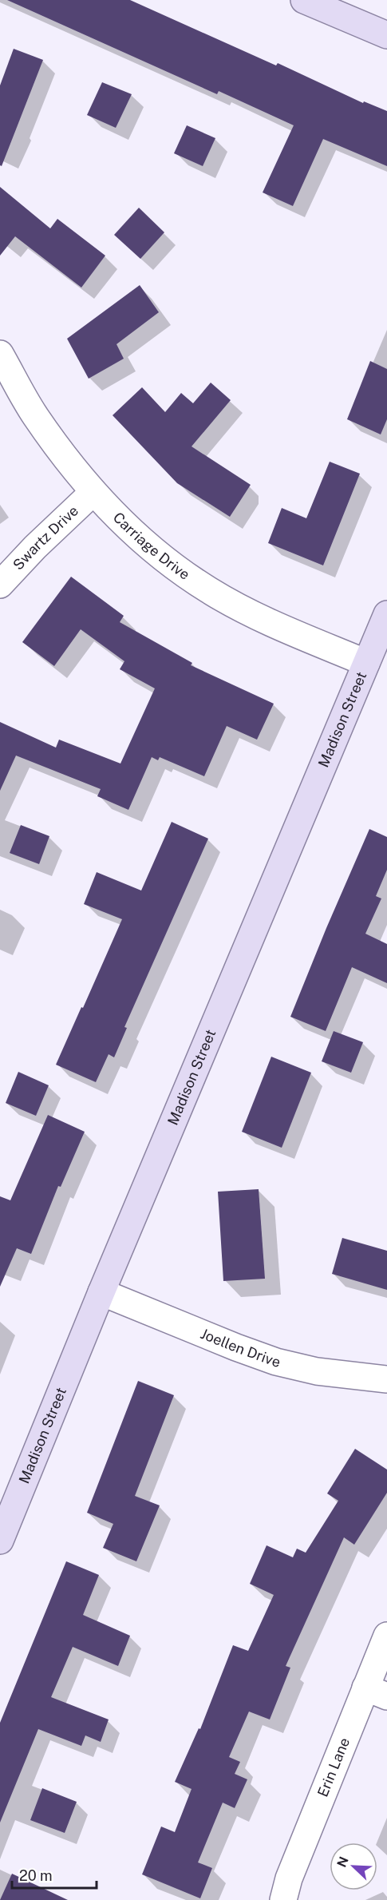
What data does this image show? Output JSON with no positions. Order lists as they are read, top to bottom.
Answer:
{
  "streets": {
    "street": [
      "Swartz Drive",
      "Carriage Drive",
      "Madison Street",
      "Joellen Drive",
      "Erin Lane"
    ]
  },
  "crossings": [
    ["Swartz Drive", "Carriage Drive"],
    ["Carriage Drive", "Madison Street"],
    ["Madison Street", "Joellen Drive"]
  ],
  "scale_bar": "20 m",
  "north": "top left"
}
